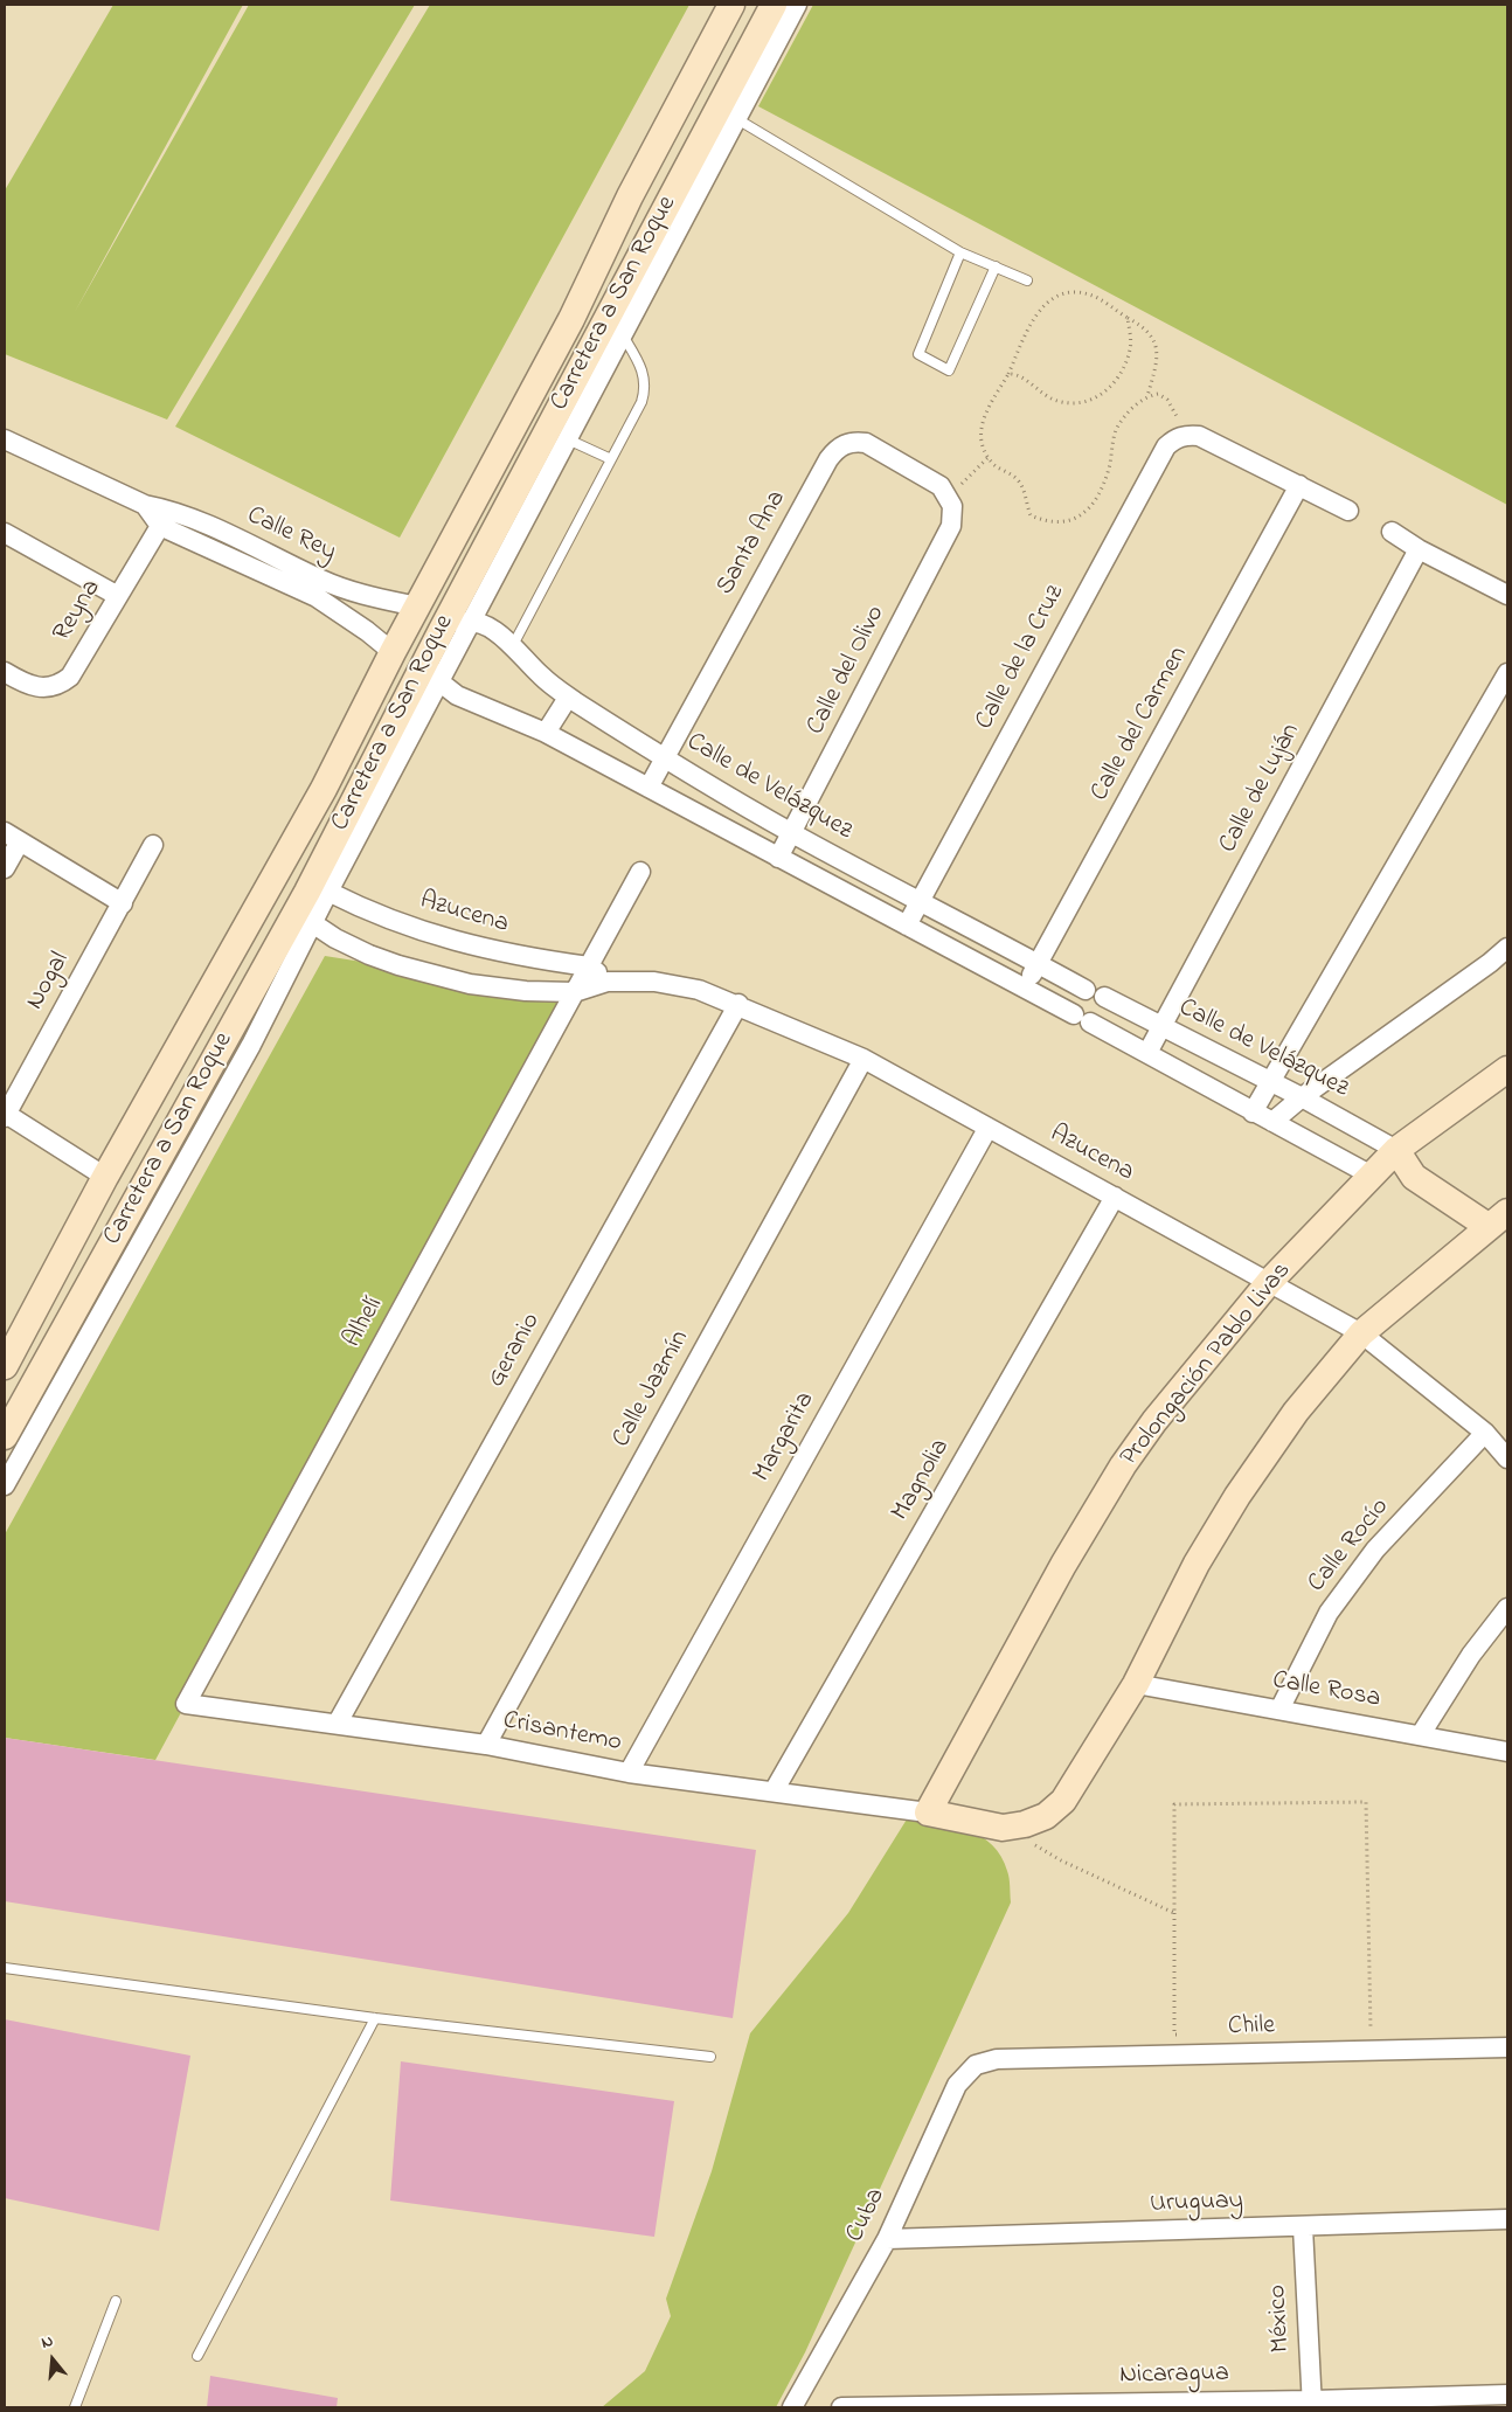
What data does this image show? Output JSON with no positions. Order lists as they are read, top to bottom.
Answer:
{
  "streets": {
    "main road": ["Carretera a San Roque", "Prolongación Pablo Livas"],
    "street": [
      "Calle Rey",
      "Santa Ana",
      "Reyna",
      "Calle de la Cruz",
      "Calle del Olivo",
      "Calle del Carmen",
      "Calle de Velázquez",
      "Calle de Luján",
      "Azucena",
      "Nogal",
      "Alhelí",
      "Geranio",
      "Calle Jazmín",
      "Margarita",
      "Magnolia",
      "Calle Rocío",
      "Calle Rosa",
      "Crisantemo",
      "Chile",
      "Uruguay",
      "Cuba",
      "México",
      "Nicaragua"
    ]
  },
  "crossings": [
    ["Carretera a San Roque", "Calle Rey"],
    ["Carretera a San Roque", "Azucena"],
    ["Calle Rey", "Reyna"],
    ["Santa Ana", "Calle del Olivo"],
    ["Santa Ana", "Calle de Velázquez"],
    ["Calle de la Cruz", "Calle de Velázquez"],
    ["Calle del Olivo", "Calle de Velázquez"],
    ["Calle del Carmen", "Calle de Velázquez"],
    ["Calle de Velázquez", "Calle de Luján"],
    ["Calle de Velázquez", "Prolongación Pablo Livas"],
    ["Azucena", "Alhelí"],
    ["Azucena", "Geranio"],
    ["Azucena", "Prolongación Pablo Livas"],
    ["Azucena", "Calle Jazmín"],
    ["Azucena", "Margarita"],
    ["Azucena", "Magnolia"],
    ["Azucena", "Calle Rocío"],
    ["Alhelí", "Crisantemo"],
    ["Geranio", "Crisantemo"],
    ["Prolongación Pablo Livas", "Crisantemo"],
    ["Calle Jazmín", "Crisantemo"],
    ["Margarita", "Crisantemo"],
    ["Magnolia", "Crisantemo"],
    ["Calle Rocío", "Calle Rosa"],
    ["Chile", "Cuba"],
    ["Uruguay", "Cuba"],
    ["Uruguay", "México"],
    ["México", "Nicaragua"]
  ],
  "north": "top"
}
